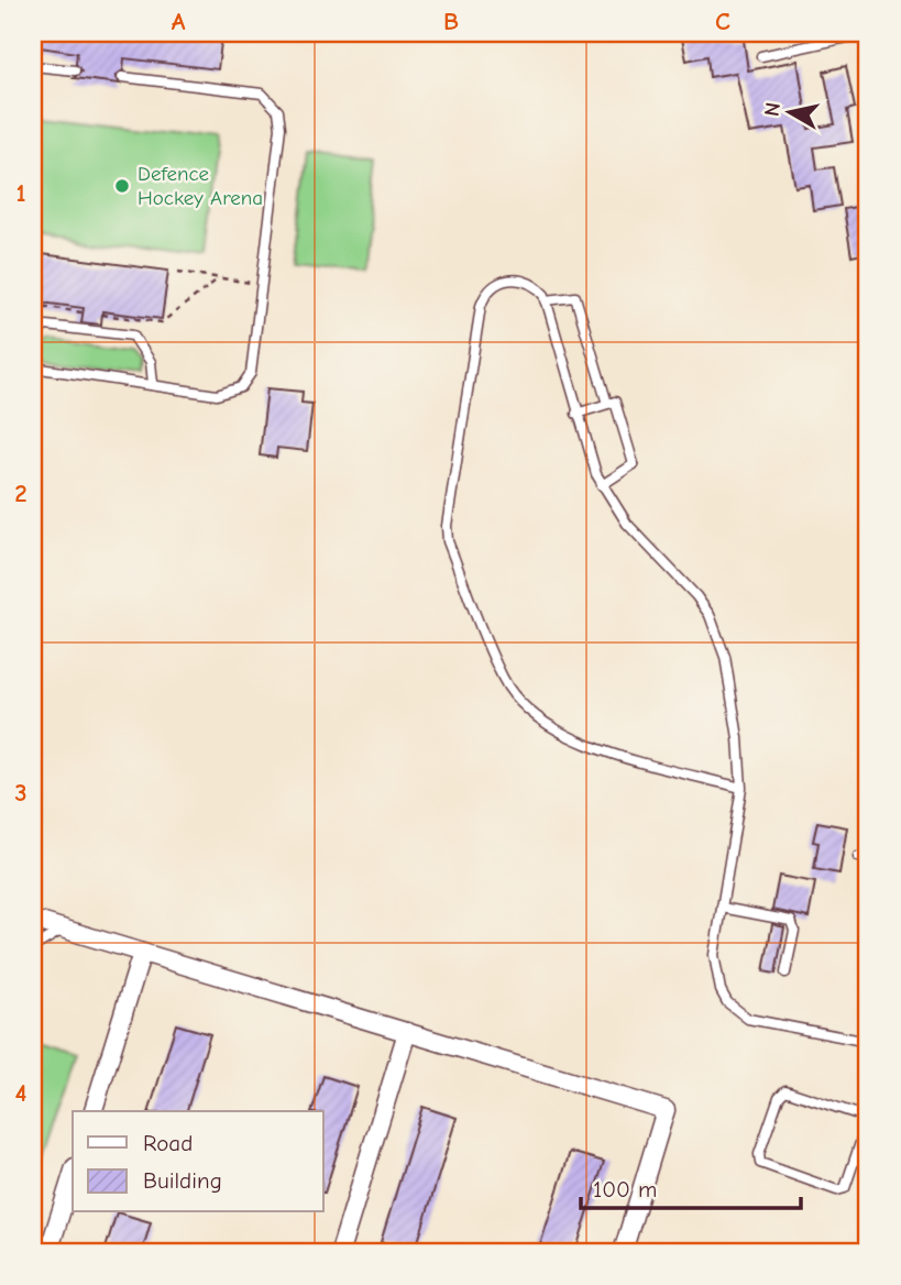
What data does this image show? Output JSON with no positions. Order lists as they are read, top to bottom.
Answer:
{
  "places": ["Defence Hockey Arena"],
  "legend": ["Road", "Building"],
  "scale_bar": "100 m",
  "north": "left",
  "grid": {
    "columns": ["A", "B", "C"],
    "rows": [
      "1",
      "2",
      "3",
      "4"
    ]
  }
}
